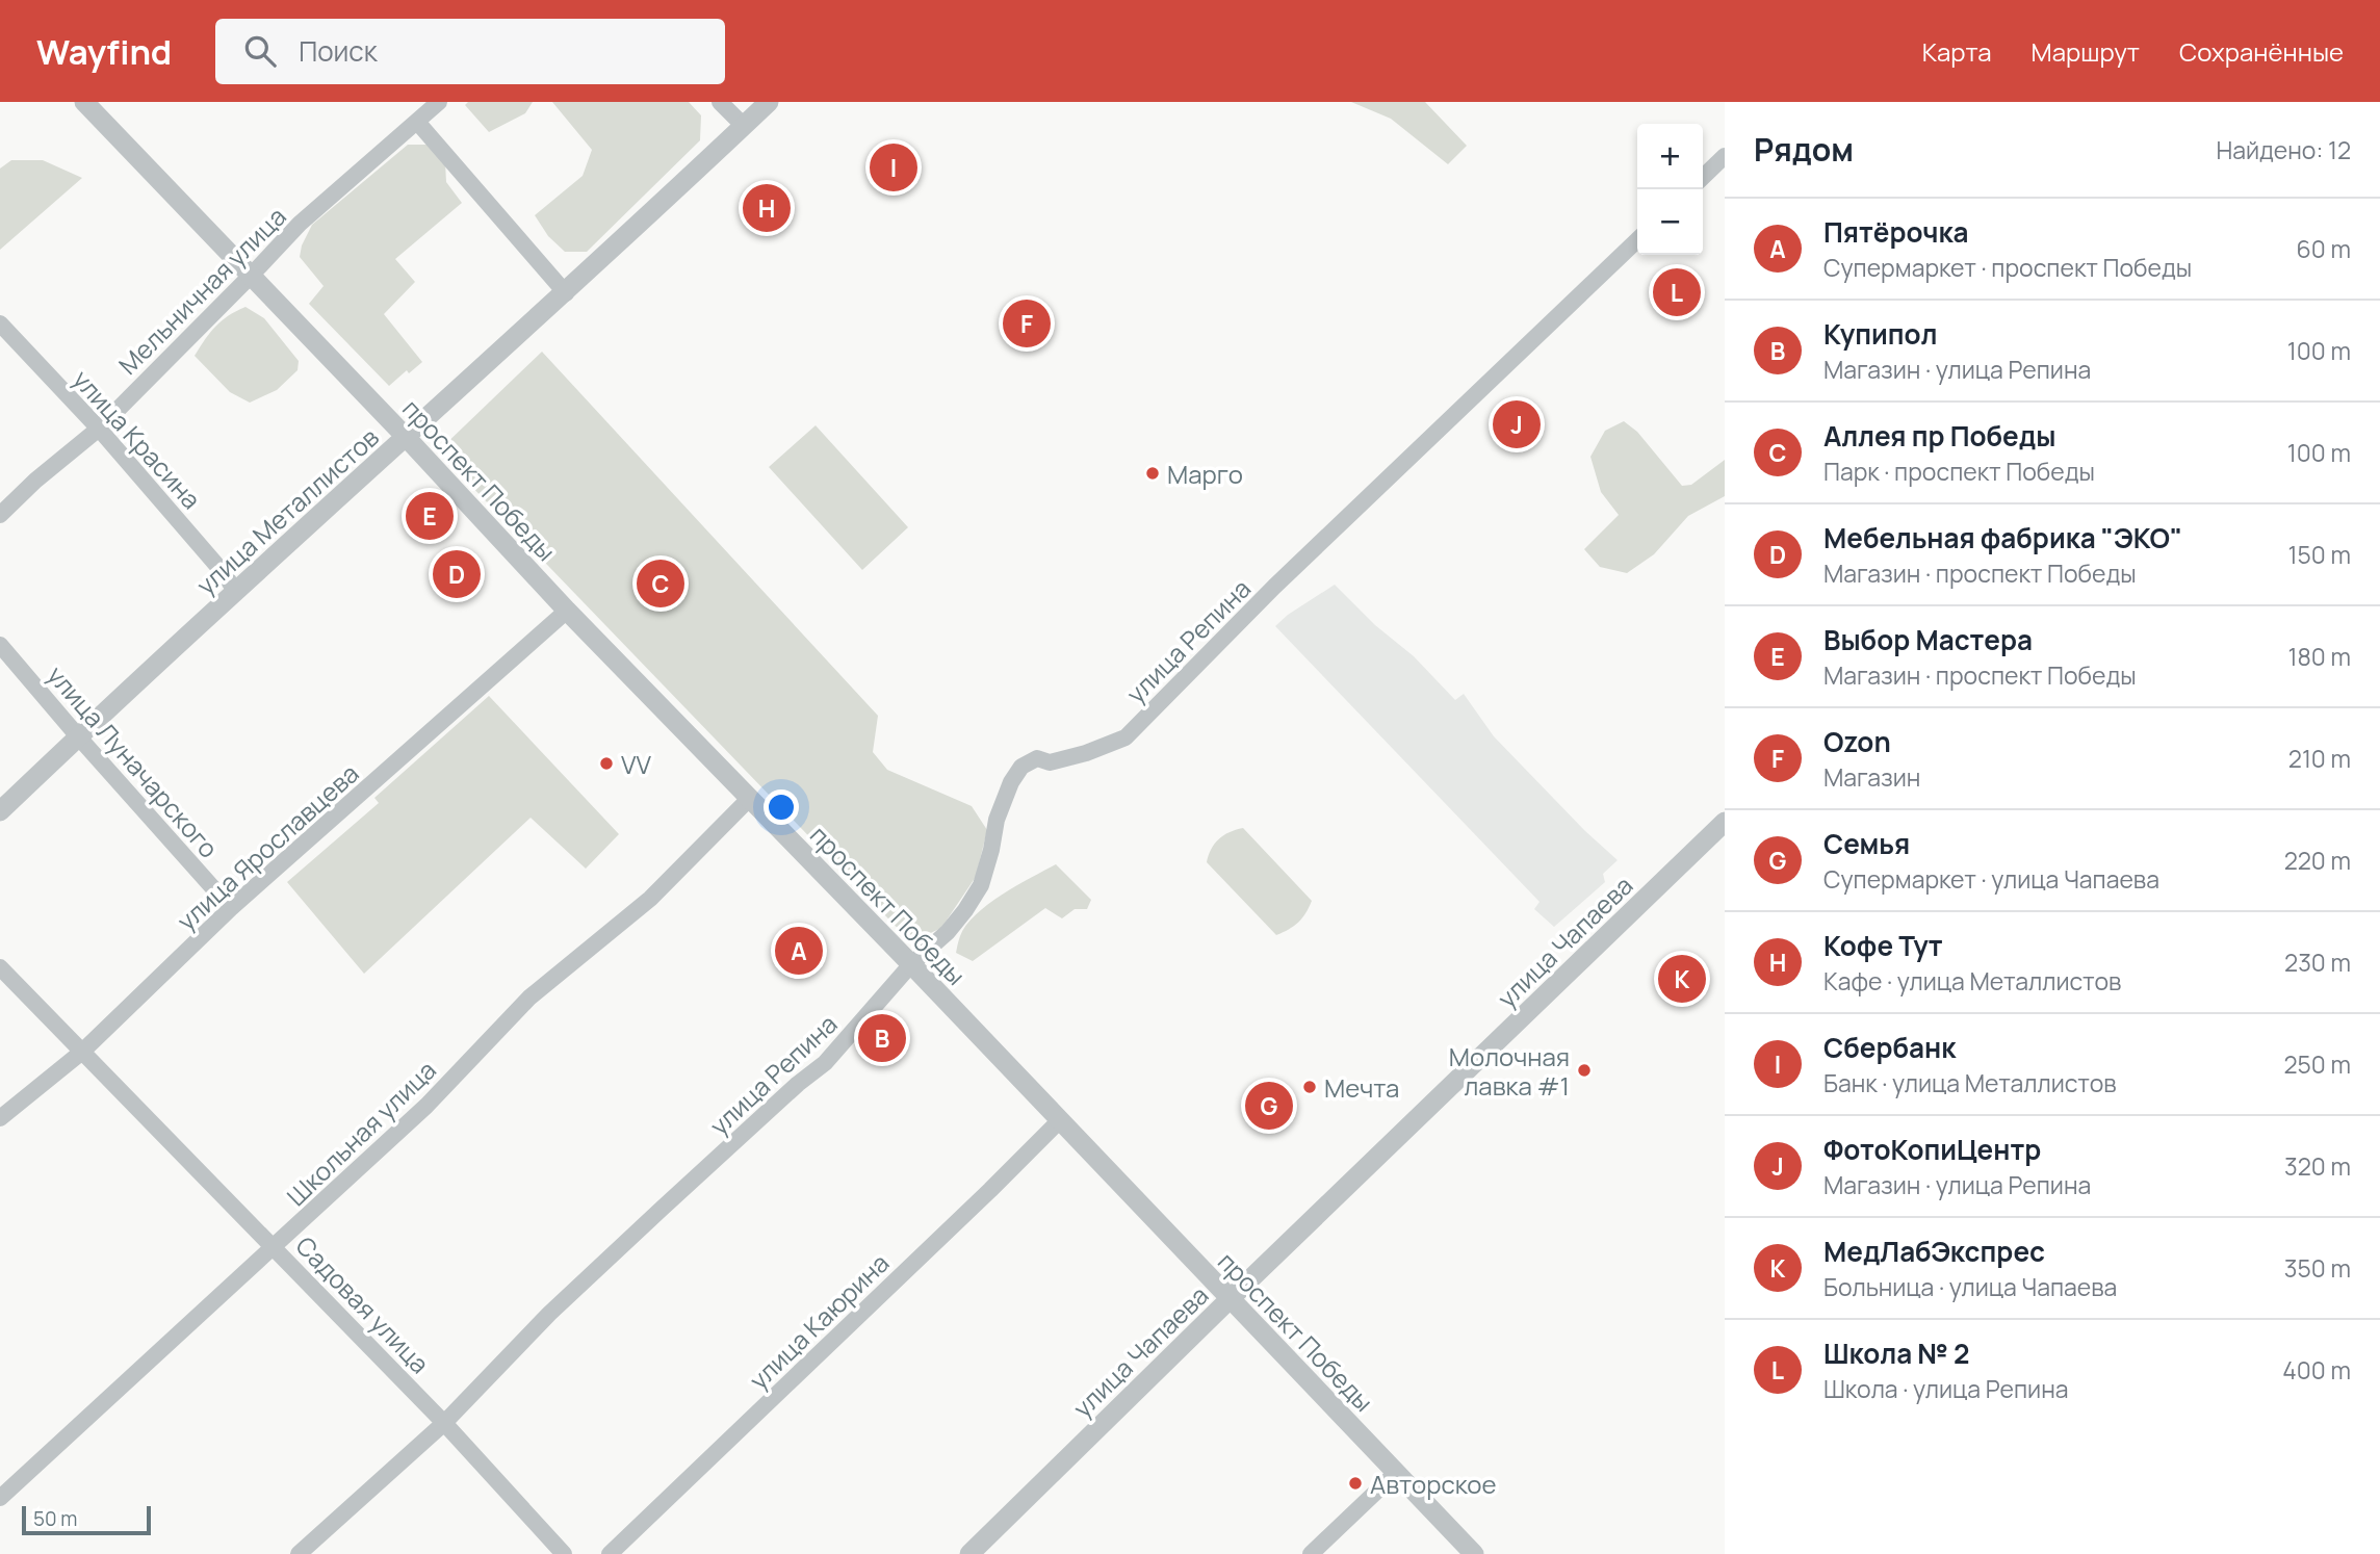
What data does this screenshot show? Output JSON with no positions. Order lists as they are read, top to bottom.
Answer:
{
  "streets": {
    "street": [
      "Мельничная улица",
      "улица Красина",
      "проспект Победы",
      "улица Металлистов",
      "улица Репина",
      "улица Луначарского",
      "улица Ярославцева",
      "улица Чапаева",
      "Школьная улица",
      "Садовая улица",
      "улица Каюрина"
    ]
  },
  "crossings": [
    ["Мельничная улица", "улица Красина"],
    ["Мельничная улица", "проспект Победы"],
    ["улица Красина", "улица Металлистов"],
    ["проспект Победы", "улица Металлистов"],
    ["проспект Победы", "улица Репина"],
    ["проспект Победы", "улица Ярославцева"],
    ["проспект Победы", "улица Чапаева"],
    ["проспект Победы", "Школьная улица"],
    ["проспект Победы", "улица Каюрина"],
    ["улица Металлистов", "улица Луначарского"],
    ["улица Репина", "Садовая улица"],
    ["улица Луначарского", "улица Ярославцева"],
    ["улица Ярославцева", "Садовая улица"],
    ["Школьная улица", "Садовая улица"]
  ],
  "places": [
    "Марго",
    "VV",
    "Молочная лавка #1",
    "Мечта",
    "Авторское"
  ],
  "scale_bar": "50 m",
  "page": {
    "header": "Wayfind",
    "search": "Поиск",
    "nav": ["Карта", "Маршрут", "Сохранённые"],
    "heading": ["Рядом", "Найдено: 12"],
    "map_buttons": ["+", "−"],
    "pins": [
      "I",
      "H",
      "L",
      "F",
      "J",
      "E",
      "D",
      "C",
      "A",
      "K",
      "B",
      "G"
    ],
    "list": [
      {
        "mark": "A",
        "name": "Пятёрочка",
        "note": "Супермаркет · проспект Победы",
        "value": "60 m"
      },
      {
        "mark": "B",
        "name": "Купипол",
        "note": "Магазин · улица Репина",
        "value": "100 m"
      },
      {
        "mark": "C",
        "name": "Аллея пр Победы",
        "note": "Парк · проспект Победы",
        "value": "100 m"
      },
      {
        "mark": "D",
        "name": "Мебельная фабрика \"ЭКО\"",
        "note": "Магазин · проспект Победы",
        "value": "150 m"
      },
      {
        "mark": "E",
        "name": "Выбор Мастера",
        "note": "Магазин · проспект Победы",
        "value": "180 m"
      },
      {
        "mark": "F",
        "name": "Ozon",
        "note": "Магазин",
        "value": "210 m"
      },
      {
        "mark": "G",
        "name": "Семья",
        "note": "Супермаркет · улица Чапаева",
        "value": "220 m"
      },
      {
        "mark": "H",
        "name": "Кофе Тут",
        "note": "Кафе · улица Металлистов",
        "value": "230 m"
      },
      {
        "mark": "I",
        "name": "Сбербанк",
        "note": "Банк · улица Металлистов",
        "value": "250 m"
      },
      {
        "mark": "J",
        "name": "ФотоКопиЦентр",
        "note": "Магазин · улица Репина",
        "value": "320 m"
      },
      {
        "mark": "K",
        "name": "МедЛабЭкспрес",
        "note": "Больница · улица Чапаева",
        "value": "350 m"
      },
      {
        "mark": "L",
        "name": "Школа № 2",
        "note": "Школа · улица Репина",
        "value": "400 m"
      }
    ],
    "scale": "50 m"
  }
}
